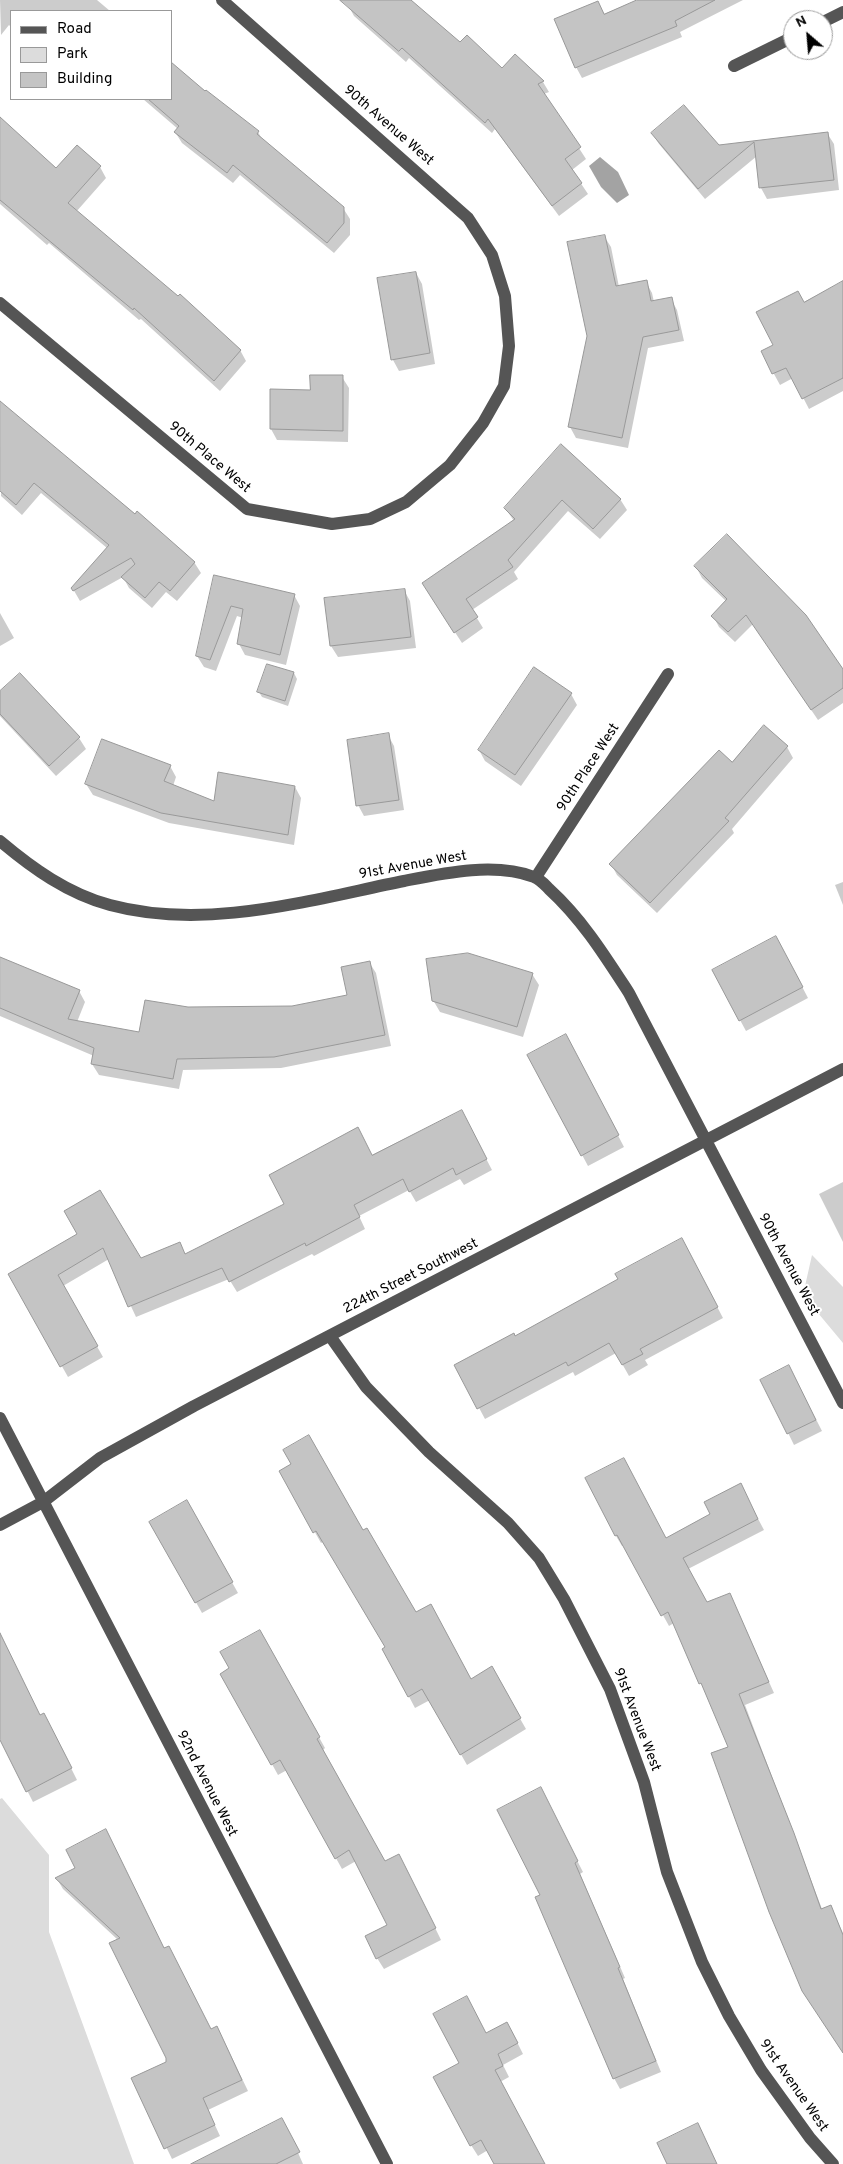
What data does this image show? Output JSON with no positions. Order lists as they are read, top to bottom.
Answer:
{
  "streets": {
    "street": [
      "90th Avenue West",
      "90th Place West",
      "91st Avenue West",
      "224th Street Southwest",
      "92nd Avenue West"
    ]
  },
  "crossings": [
    ["90th Avenue West", "90th Place West"],
    ["90th Avenue West", "224th Street Southwest"],
    ["90th Place West", "91st Avenue West"],
    ["91st Avenue West", "224th Street Southwest"],
    ["224th Street Southwest", "92nd Avenue West"]
  ],
  "legend": ["Road", "Park", "Building"],
  "north": "top left"
}
